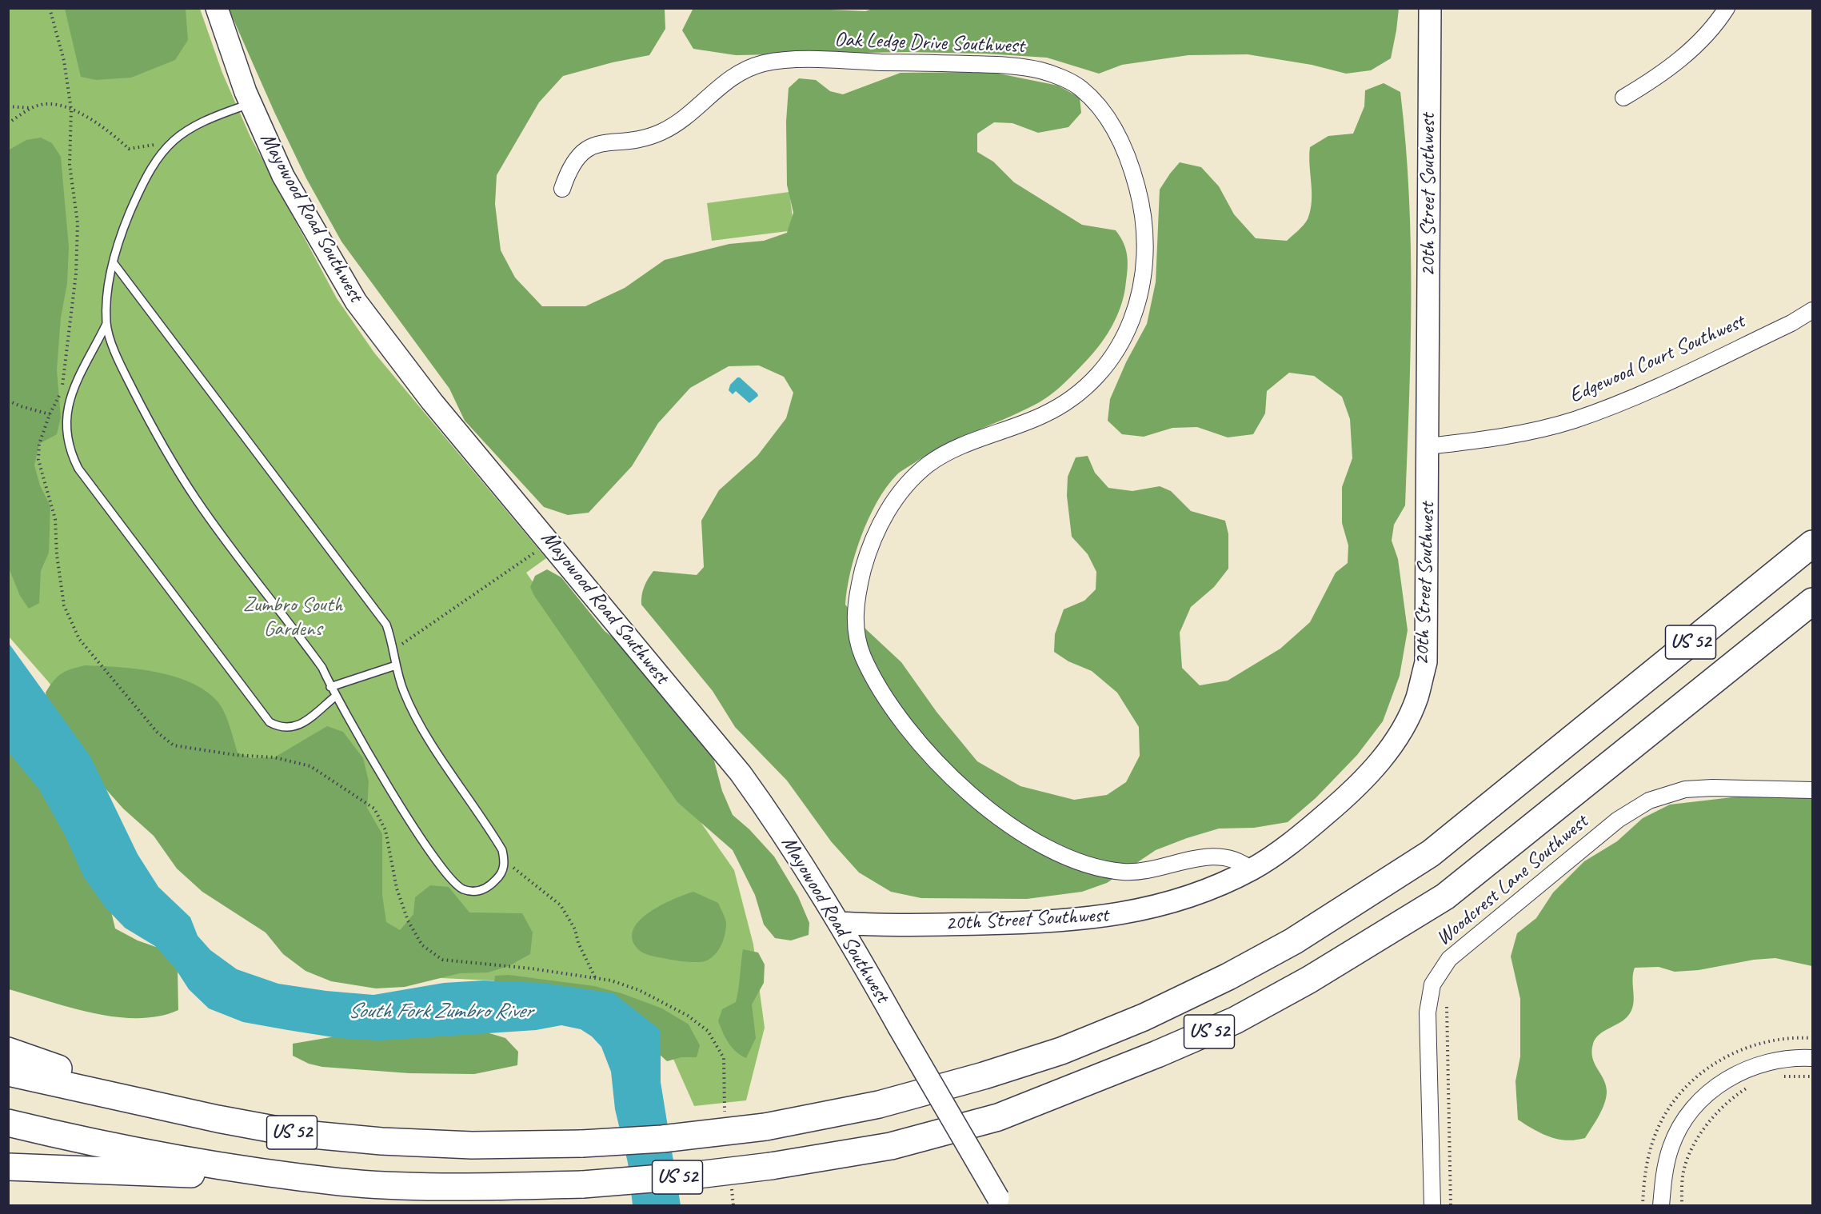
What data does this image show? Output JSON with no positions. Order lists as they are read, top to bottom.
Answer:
{
  "streets": {
    "highway": ["US 52"],
    "street": [
      "Oak Ledge Drive Southwest",
      "20th Street Southwest",
      "Mayowood Road Southwest",
      "Edgewood Court Southwest",
      "Woodcrest Lane Southwest"
    ]
  },
  "crossings": [
    ["Oak Ledge Drive Southwest", "20th Street Southwest"],
    ["20th Street Southwest", "Mayowood Road Southwest"],
    ["20th Street Southwest", "Edgewood Court Southwest"]
  ],
  "water": ["South Fork Zumbro River"],
  "parks": ["Zumbro South Gardens"]
}
